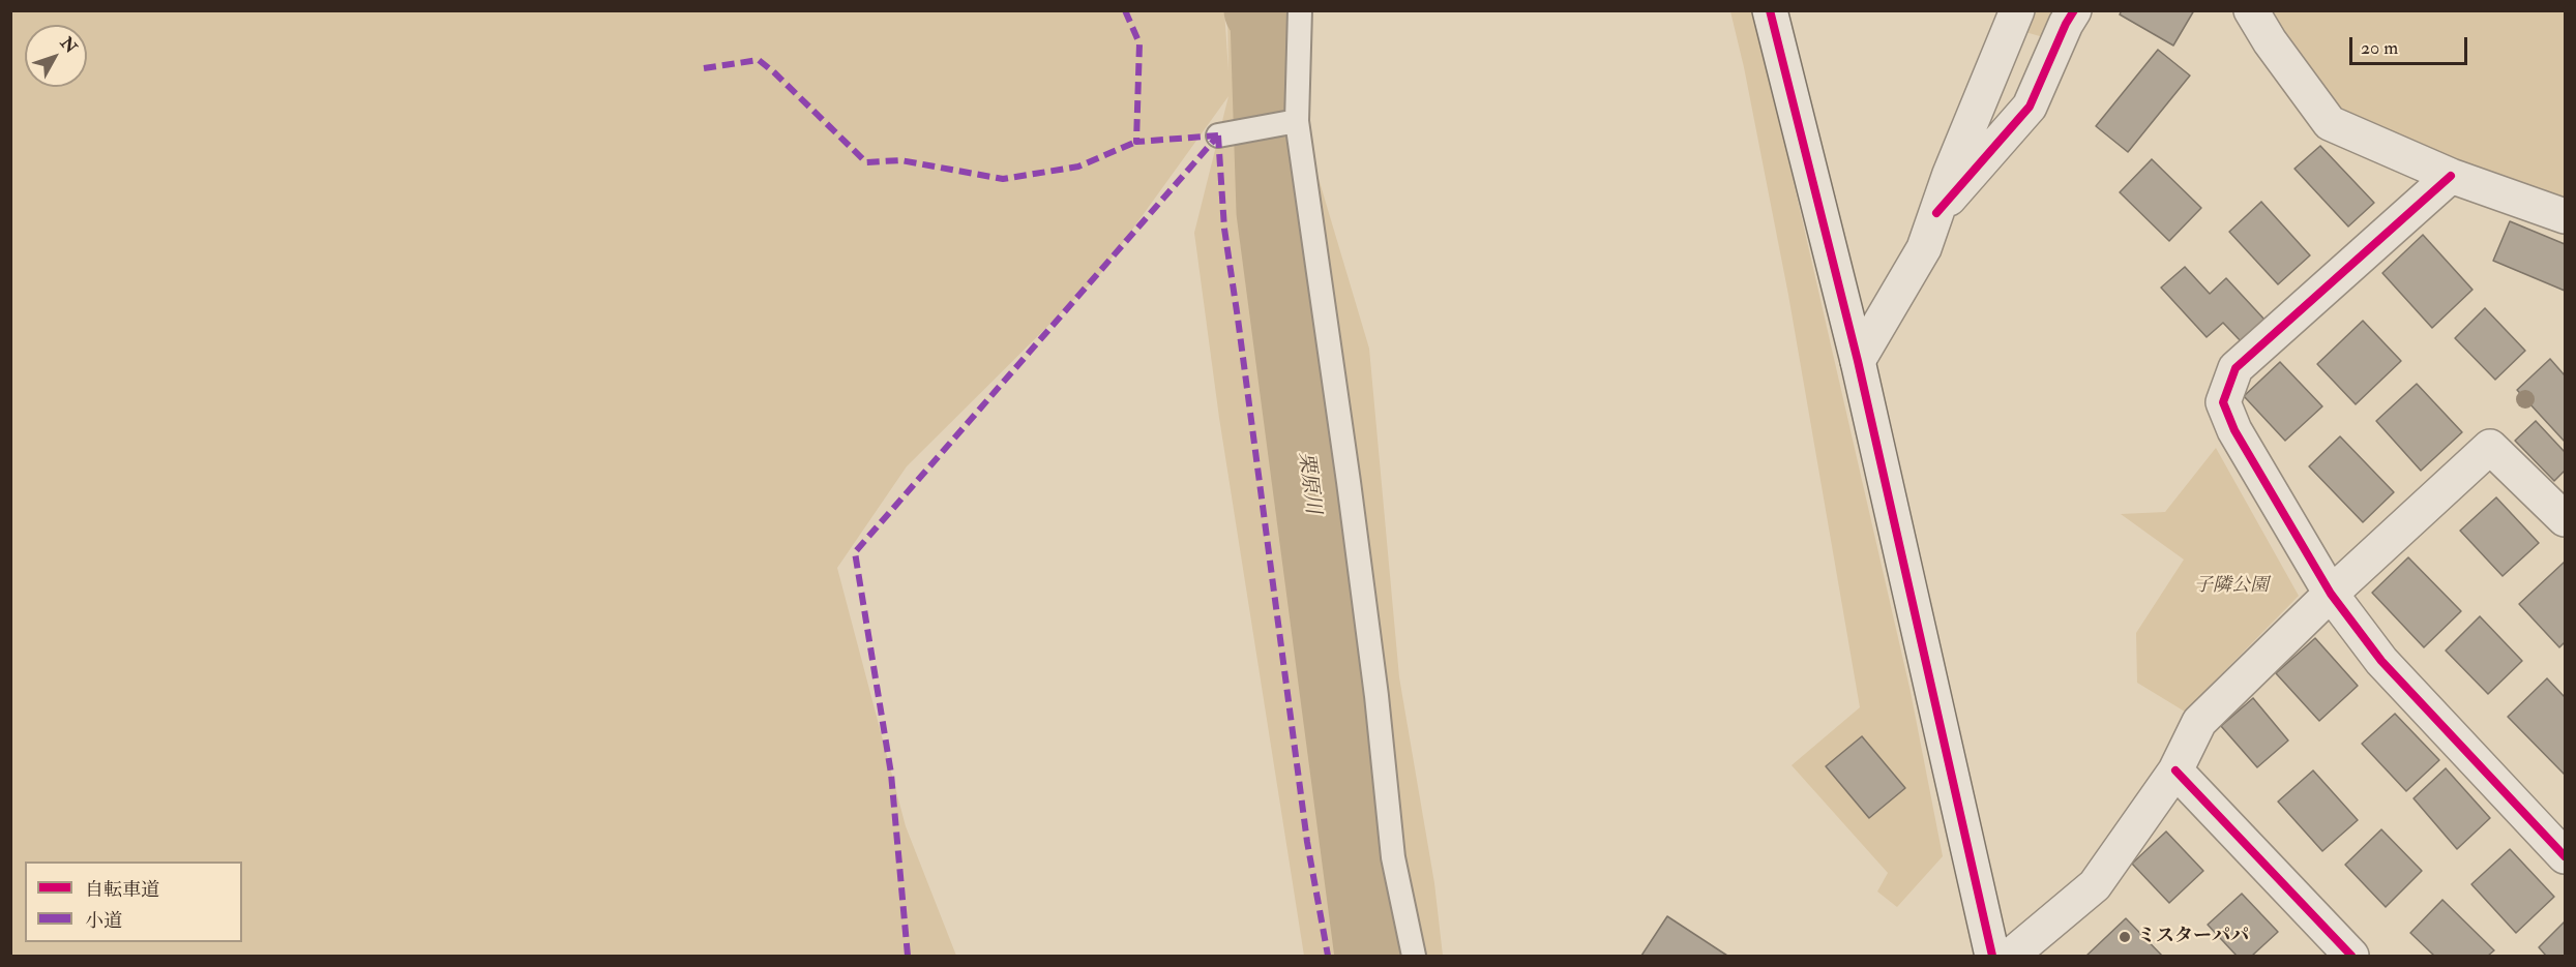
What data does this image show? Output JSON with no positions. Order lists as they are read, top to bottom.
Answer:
{
  "water": ["栗原川"],
  "parks": ["子隣公園"],
  "places": ["ミスターパパ"],
  "legend": ["自転車道", "小道"],
  "scale_bar": "20 m",
  "north": "top right"
}
